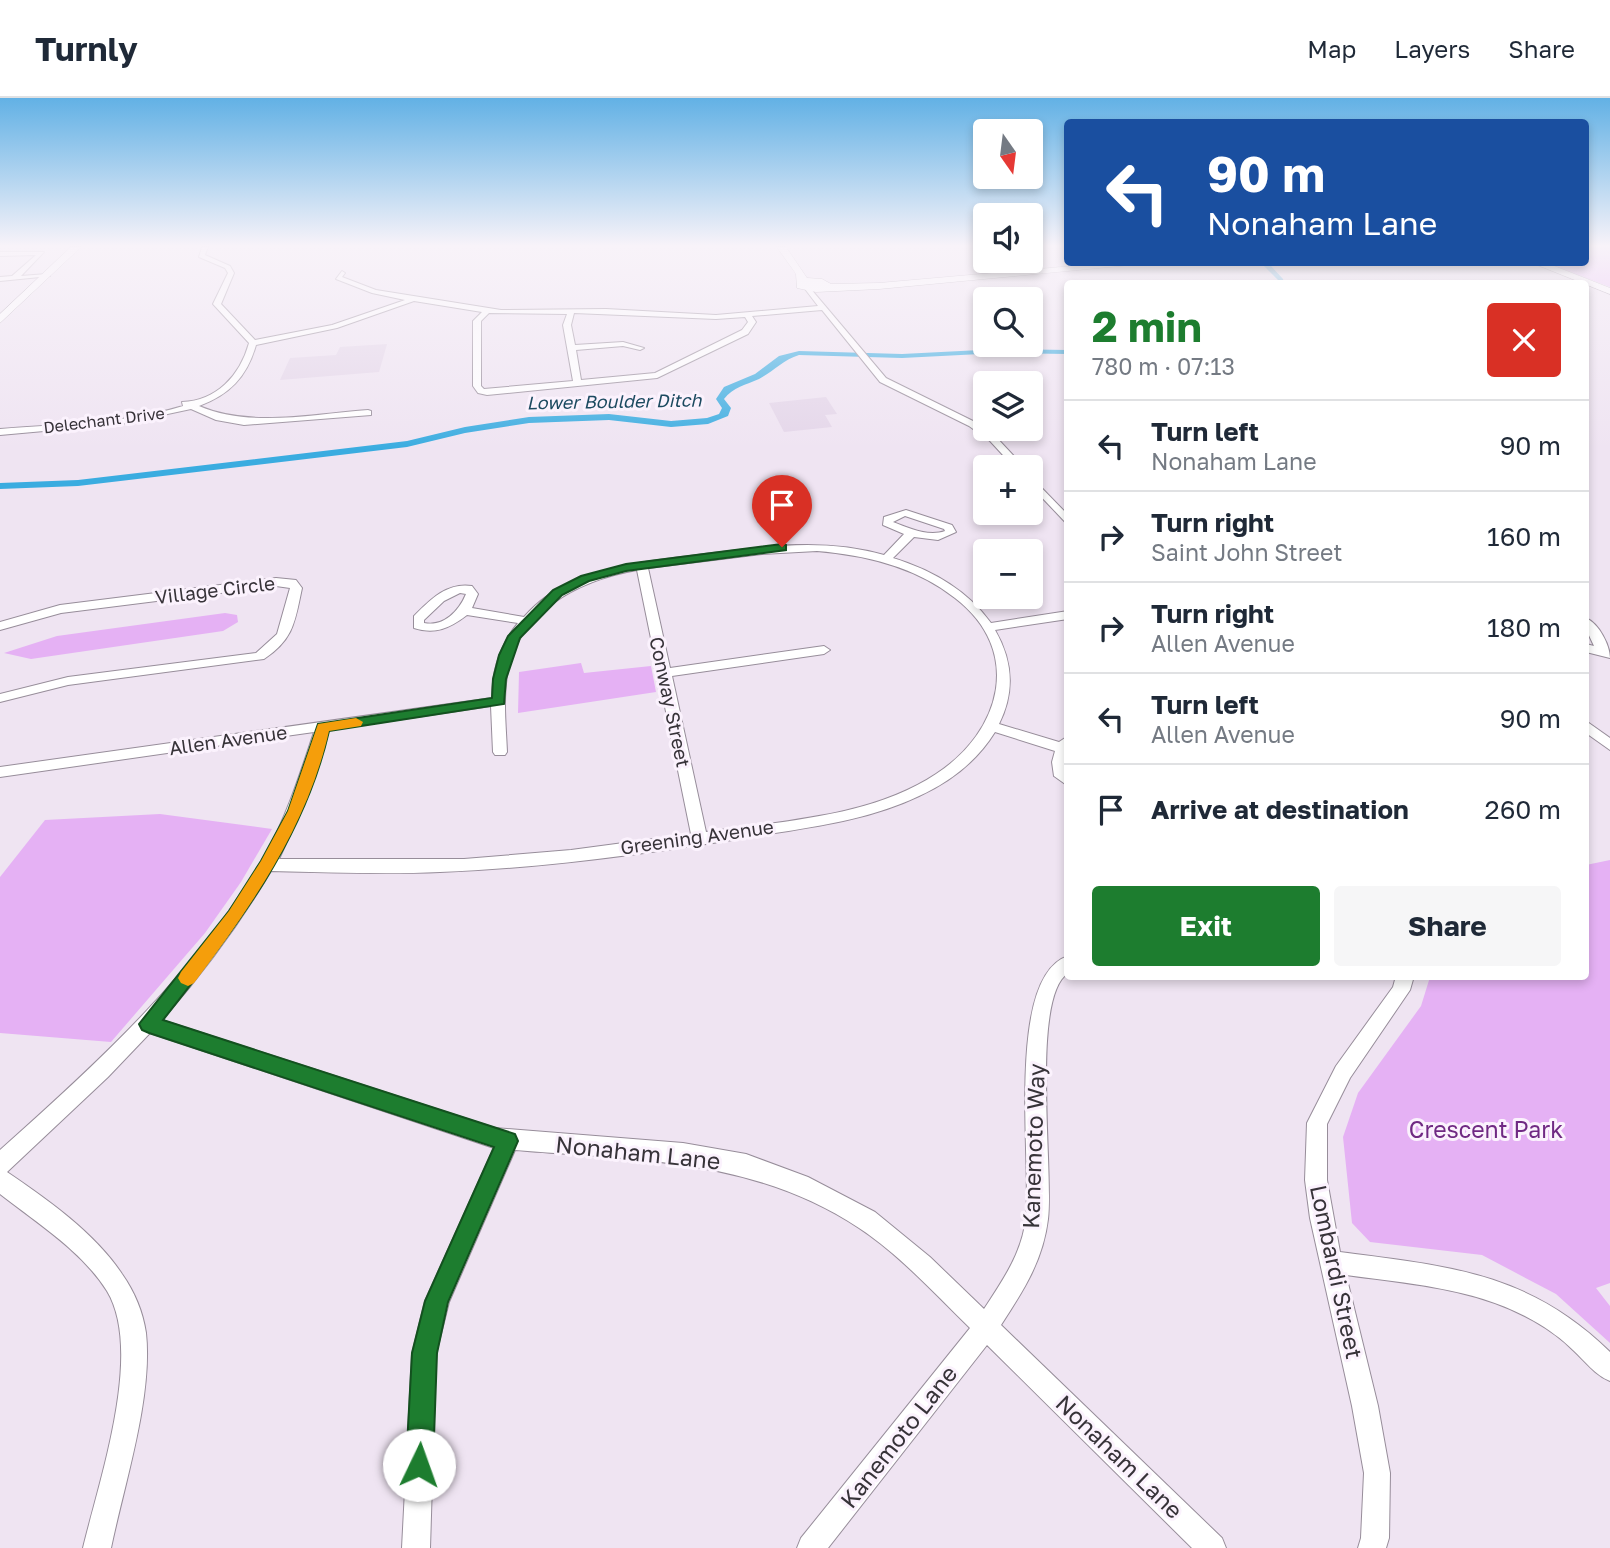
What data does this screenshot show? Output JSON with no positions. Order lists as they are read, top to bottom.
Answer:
{
  "streets": {
    "street": [
      "Delechant Drive",
      "Village Circle",
      "Conway Street",
      "Allen Avenue",
      "Greening Avenue",
      "Kanemoto Way",
      "Nonaham Lane",
      "Lombardi Street",
      "Kanemoto Lane"
    ]
  },
  "crossings": [
    ["Conway Street", "Greening Avenue"],
    ["Kanemoto Way", "Nonaham Lane"],
    ["Kanemoto Way", "Kanemoto Lane"],
    ["Nonaham Lane", "Kanemoto Lane"]
  ],
  "water": ["Lower Boulder Ditch"],
  "parks": ["Crescent Park"],
  "north": "bottom",
  "page": {
    "header": "Turnly",
    "nav": ["Map", "Layers", "Share"],
    "map_buttons": ["+", "−"],
    "turn": ["90 m", "Nonaham Lane"],
    "heading": ["2 min", "780 m · 07:13"],
    "list": [
      {
        "name": "Turn left",
        "note": "Nonaham Lane",
        "value": "90 m"
      },
      {
        "name": "Turn right",
        "note": "Saint John Street",
        "value": "160 m"
      },
      {
        "name": "Turn right",
        "note": "Allen Avenue",
        "value": "180 m"
      },
      {
        "name": "Turn left",
        "note": "Allen Avenue",
        "value": "90 m"
      },
      {
        "name": "Arrive at destination",
        "value": "260 m"
      }
    ],
    "buttons": ["Exit", "Share"]
  }
}
